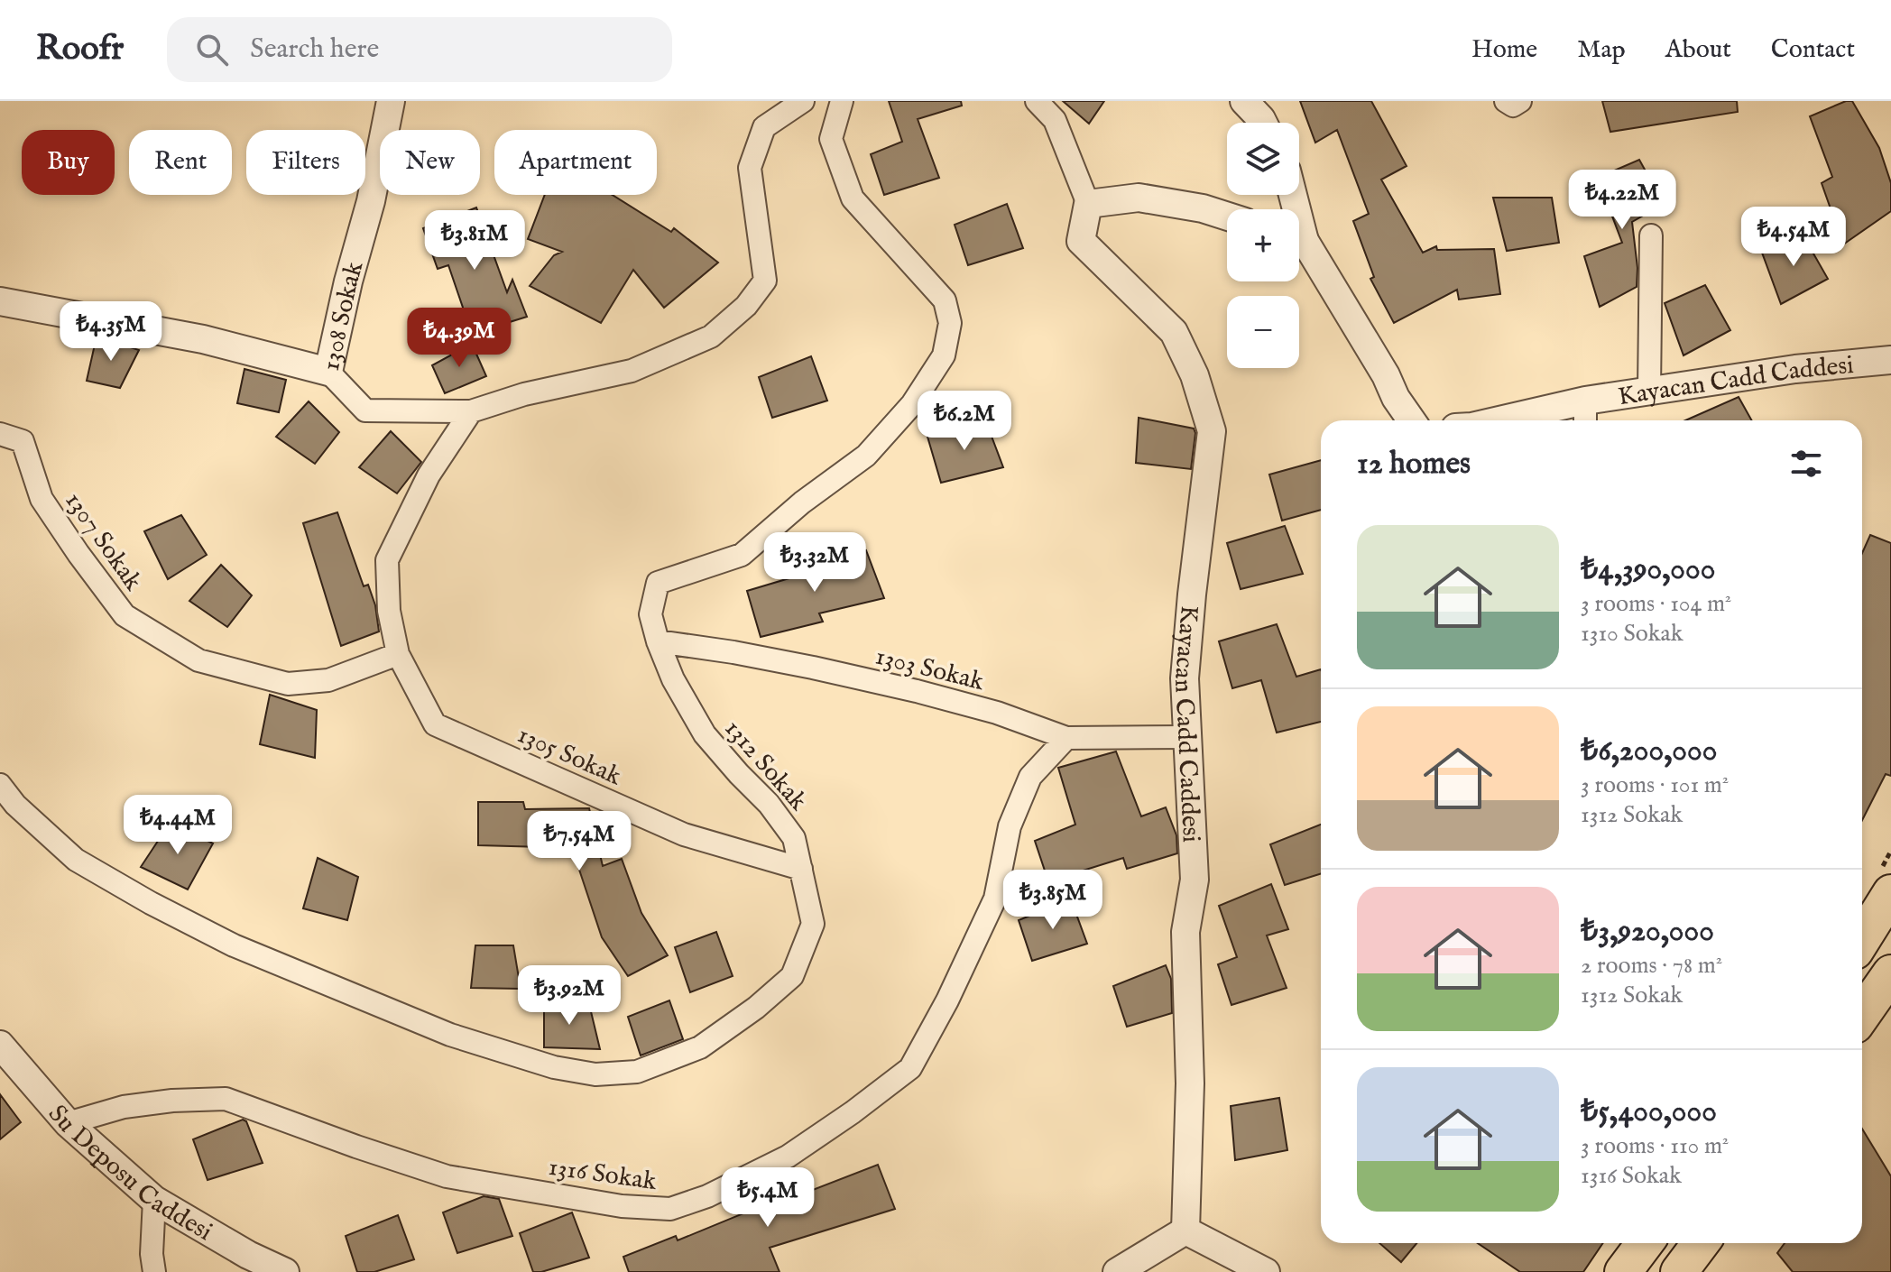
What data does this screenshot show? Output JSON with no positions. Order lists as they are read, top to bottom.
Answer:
{
  "streets": {
    "street": [
      "1308 Sokak",
      "Kayacan Cadd Caddesi",
      "1307 Sokak",
      "1303 Sokak",
      "1305 Sokak",
      "1312 Sokak",
      "Su Deposu Caddesi",
      "1316 Sokak"
    ]
  },
  "crossings": [
    ["Kayacan Cadd Caddesi", "1303 Sokak"],
    ["1307 Sokak", "1305 Sokak"],
    ["1303 Sokak", "1312 Sokak"],
    ["1303 Sokak", "1316 Sokak"],
    ["1305 Sokak", "1312 Sokak"],
    ["Su Deposu Caddesi", "1316 Sokak"]
  ],
  "page": {
    "header": "Roofr",
    "search": "Search here",
    "nav": [
      "Home",
      "Map",
      "About",
      "Contact"
    ],
    "map_buttons": ["+", "−"],
    "chip": [
      "Buy",
      "Rent",
      "Filters",
      "New",
      "Apartment"
    ],
    "price": [
      "₺4.22M",
      "₺4.54M",
      "₺3.81M",
      "₺4.35M",
      "₺4.39M",
      "₺6.2M",
      "₺3.32M",
      "₺4.44M",
      "₺7.54M",
      "₺3.85M",
      "₺3.92M",
      "₺5.4M"
    ],
    "heading": "12 homes",
    "list": [
      {
        "name": "₺4,390,000",
        "note": "3 rooms · 104 m² · 1310 Sokak"
      },
      {
        "name": "₺6,200,000",
        "note": "3 rooms · 101 m² · 1312 Sokak"
      },
      {
        "name": "₺3,920,000",
        "note": "2 rooms · 78 m² · 1312 Sokak"
      },
      {
        "name": "₺5,400,000",
        "note": "3 rooms · 110 m² · 1316 Sokak"
      }
    ]
  }
}
